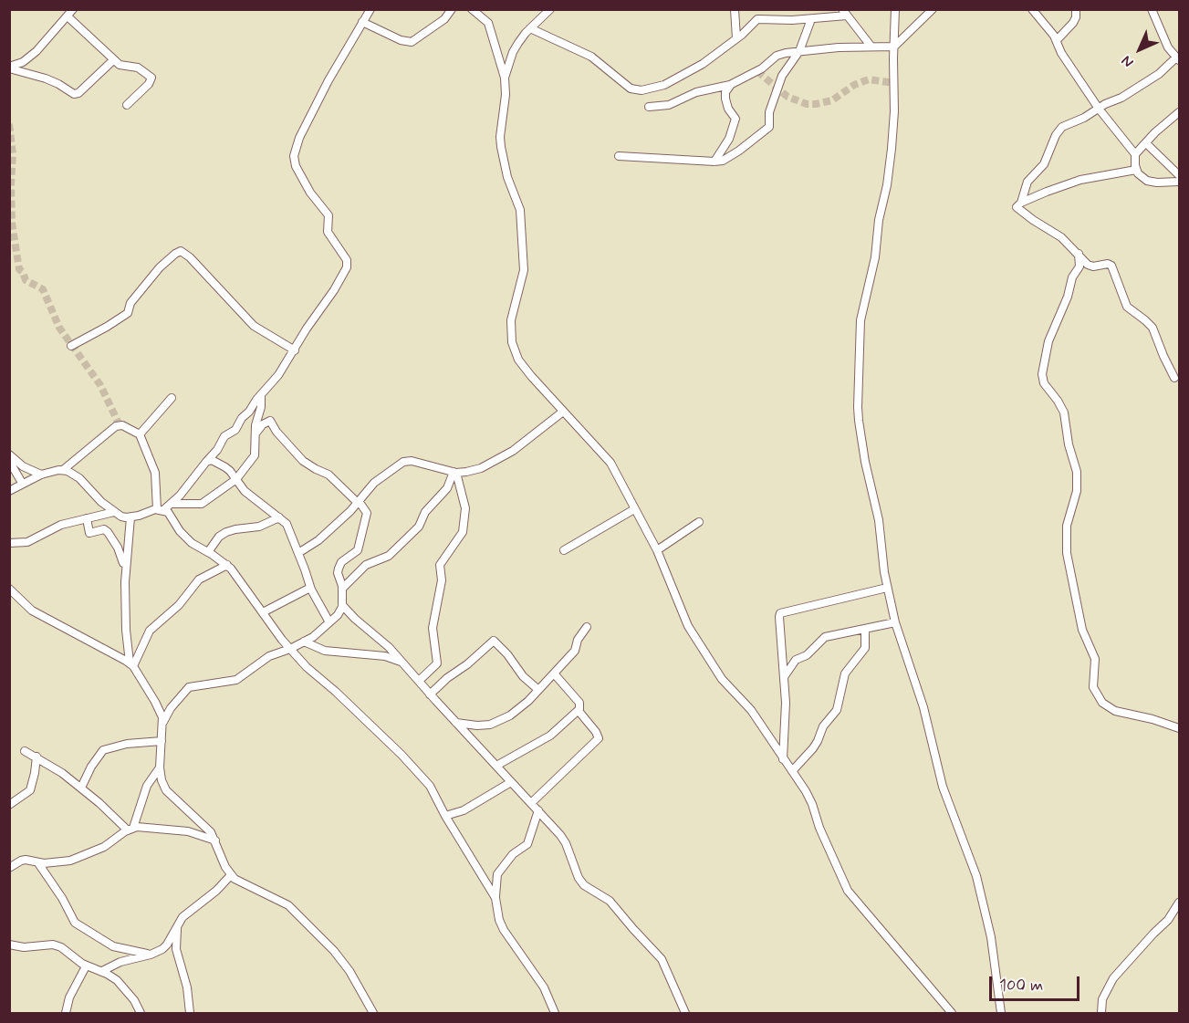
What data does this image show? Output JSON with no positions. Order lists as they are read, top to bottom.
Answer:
{
  "scale_bar": "100 m",
  "north": "bottom left"
}
